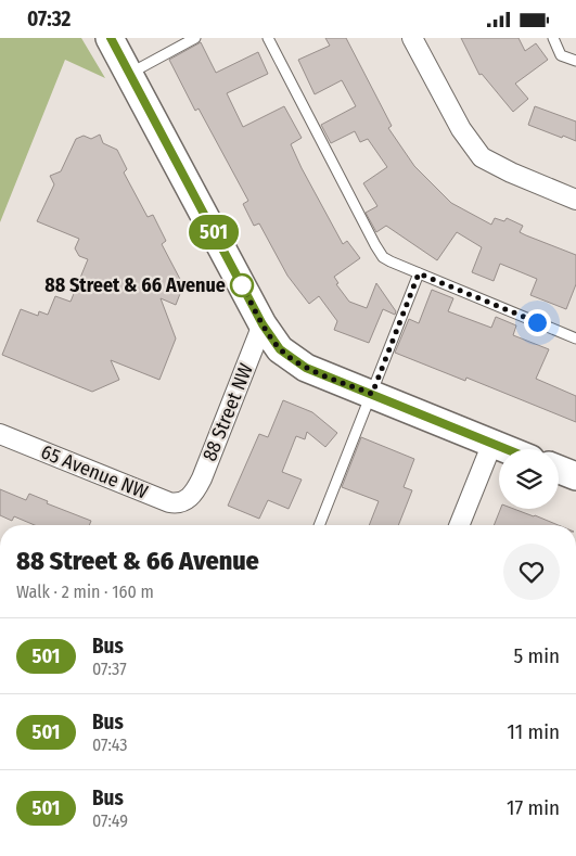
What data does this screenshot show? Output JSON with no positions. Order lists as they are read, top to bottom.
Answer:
{
  "streets": {
    "street": ["88 Street NW", "65 Avenue NW"]
  },
  "crossings": [
    ["88 Street NW", "65 Avenue NW"]
  ],
  "places": ["88 Street & 66 Avenue"],
  "lines": ["bus line 501"],
  "page": {
    "status": "07:32",
    "on_map": "501",
    "heading": ["88 Street & 66 Avenue", "Walk · 2 min · 160 m"],
    "list": [
      {
        "mark": "501",
        "name": "Bus",
        "note": "07:37",
        "value": "5 min"
      },
      {
        "mark": "501",
        "name": "Bus",
        "note": "07:43",
        "value": "11 min"
      },
      {
        "mark": "501",
        "name": "Bus",
        "note": "07:49",
        "value": "17 min"
      }
    ]
  }
}
